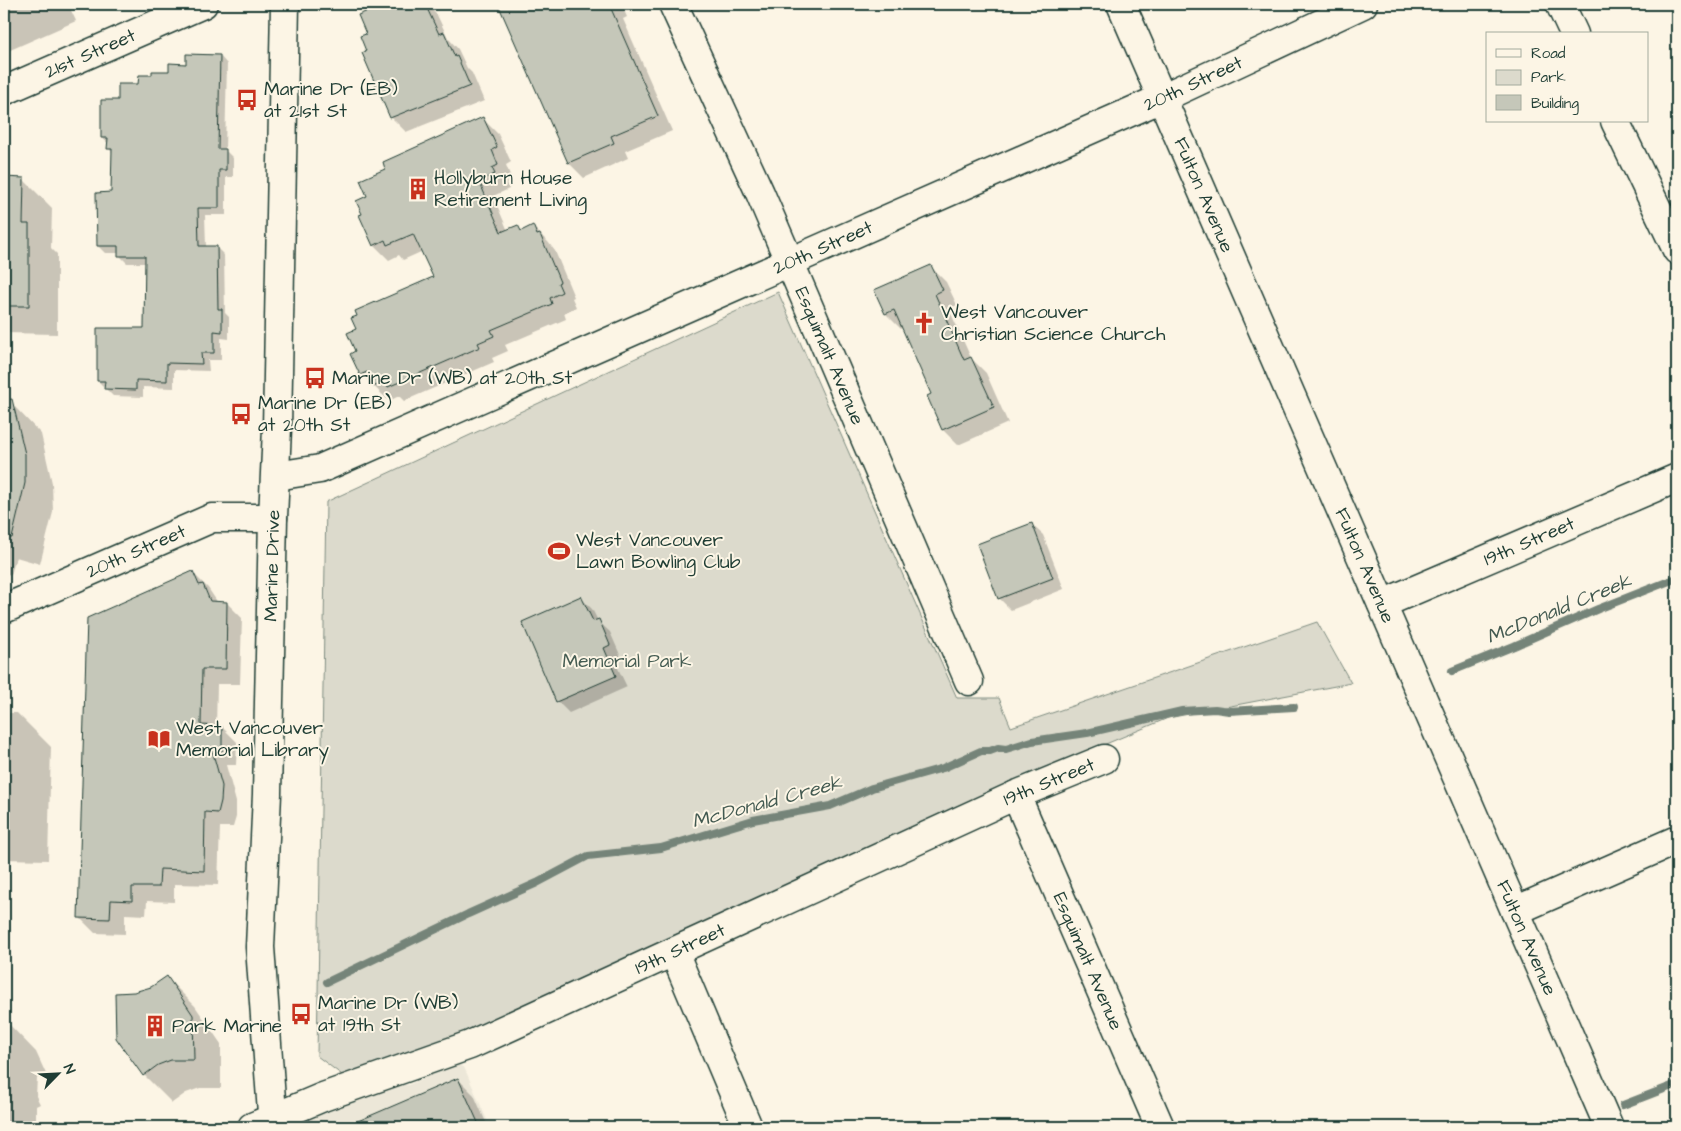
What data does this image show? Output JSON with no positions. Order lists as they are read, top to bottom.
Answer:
{
  "streets": {
    "street": [
      "21st Street",
      "20th Street",
      "Fulton Avenue",
      "Esquimalt Avenue",
      "19th Street",
      "Marine Drive"
    ]
  },
  "crossings": [
    ["20th Street", "Fulton Avenue"],
    ["20th Street", "Esquimalt Avenue"],
    ["20th Street", "Marine Drive"],
    ["Fulton Avenue", "19th Street"],
    ["Esquimalt Avenue", "19th Street"],
    ["19th Street", "Marine Drive"]
  ],
  "water": ["McDonald Creek"],
  "parks": ["Memorial Park"],
  "places": {
    "bus stop": [
      "Marine Dr (EB) at 21st St",
      "Marine Dr (WB) at 20th St",
      "Marine Dr (EB) at 20th St",
      "Marine Dr (WB) at 19th St"
    ],
    "building": ["Hollyburn House Retirement Living", "Park Marine"],
    "church": ["West Vancouver Christian Science Church"],
    "sports": ["West Vancouver Lawn Bowling Club"],
    "library": ["West Vancouver Memorial Library"]
  },
  "legend": ["Road", "Park", "Building"],
  "north": "top right"
}
